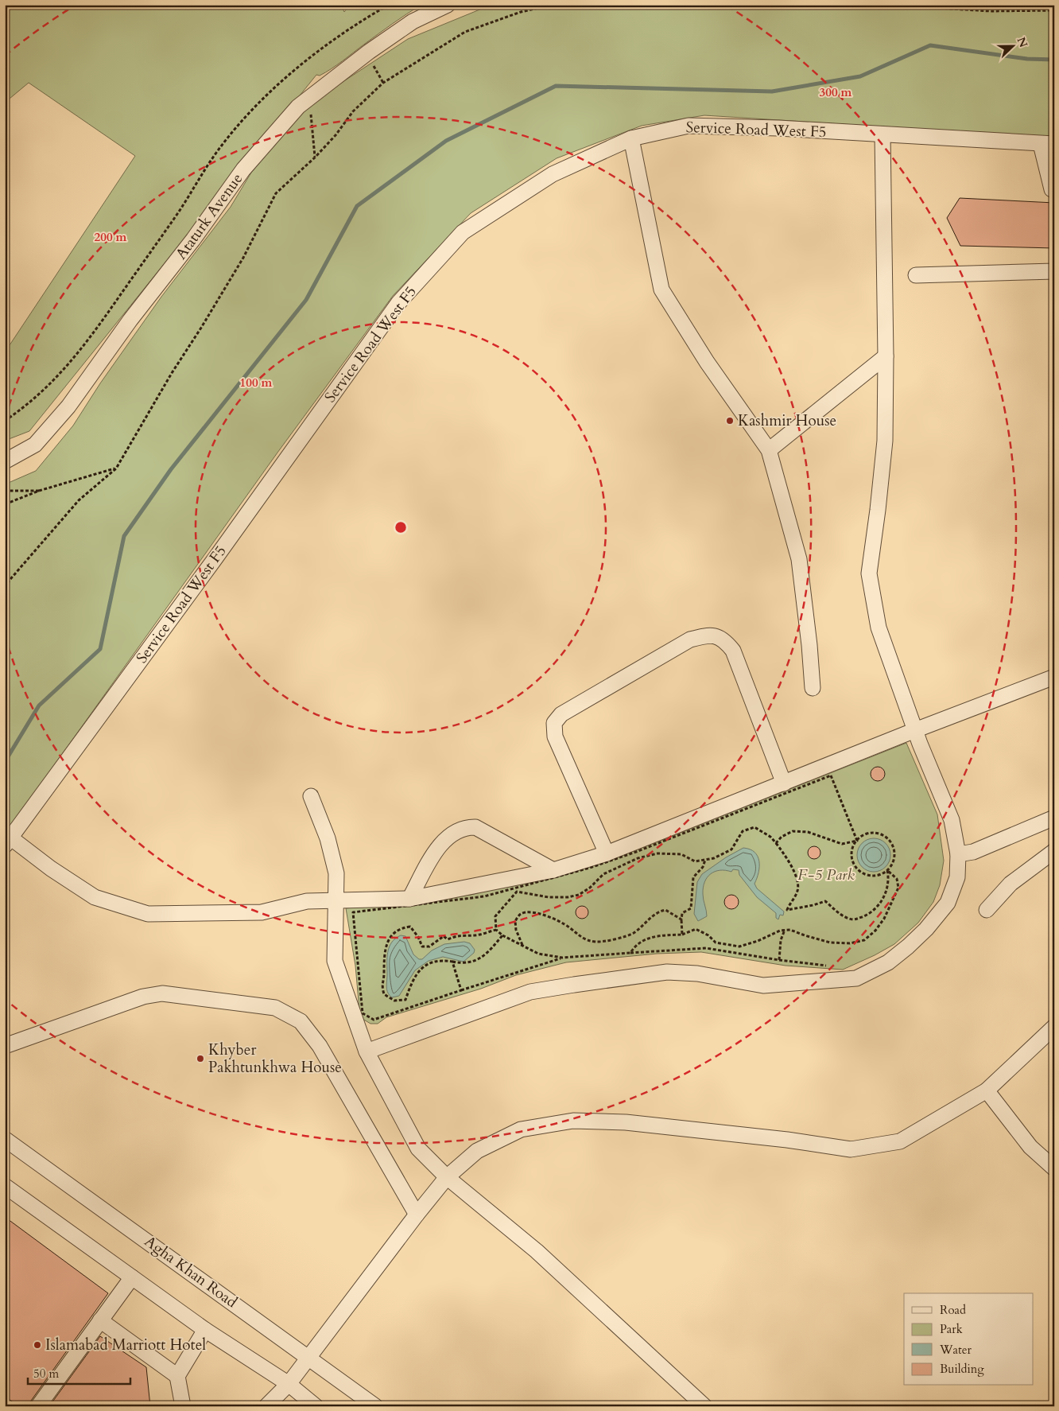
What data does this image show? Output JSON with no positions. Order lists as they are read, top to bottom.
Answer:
{
  "streets": {
    "street": ["Service Road West F5", "Ataturk Avenue", "Agha Khan Road"]
  },
  "parks": ["F-5 Park"],
  "places": ["Kashmir House", "Khyber Pakhtunkhwa House", "Islamabad Marriott Hotel"],
  "legend": [
    "Road",
    "Park",
    "Water",
    "Building"
  ],
  "scale_bar": "50 m",
  "north": "right",
  "rings": ["300 m", "200 m", "100 m"]
}
